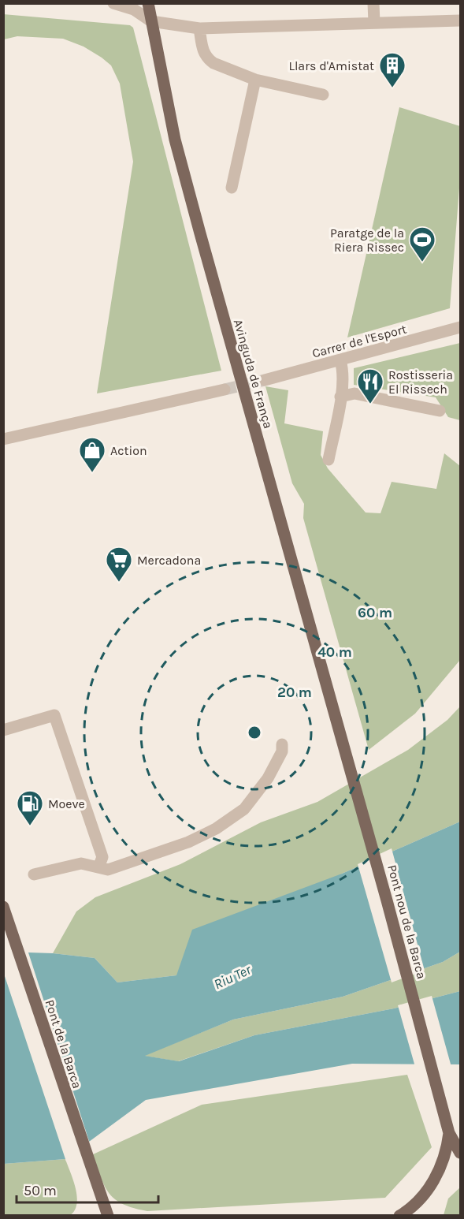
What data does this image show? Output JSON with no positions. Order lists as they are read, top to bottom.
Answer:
{
  "streets": {
    "main road": ["Avinguda de França", "Pont nou de la Barca", "Pont de la Barca"],
    "street": ["Carrer de l'Esport"]
  },
  "crossings": [
    ["Avinguda de França", "Pont nou de la Barca"]
  ],
  "water": ["Riu Ter"],
  "places": {
    "building": ["Llars d'Amistat"],
    "sports": ["Paratge de la Riera Rissec"],
    "restaurant": ["Rostisseria El Rissech"],
    "shop": ["Action"],
    "supermarket": ["Mercadona"],
    "fuel station": ["Moeve"]
  },
  "scale_bar": "50 m",
  "rings": ["60 m", "40 m", "20 m"]
}
